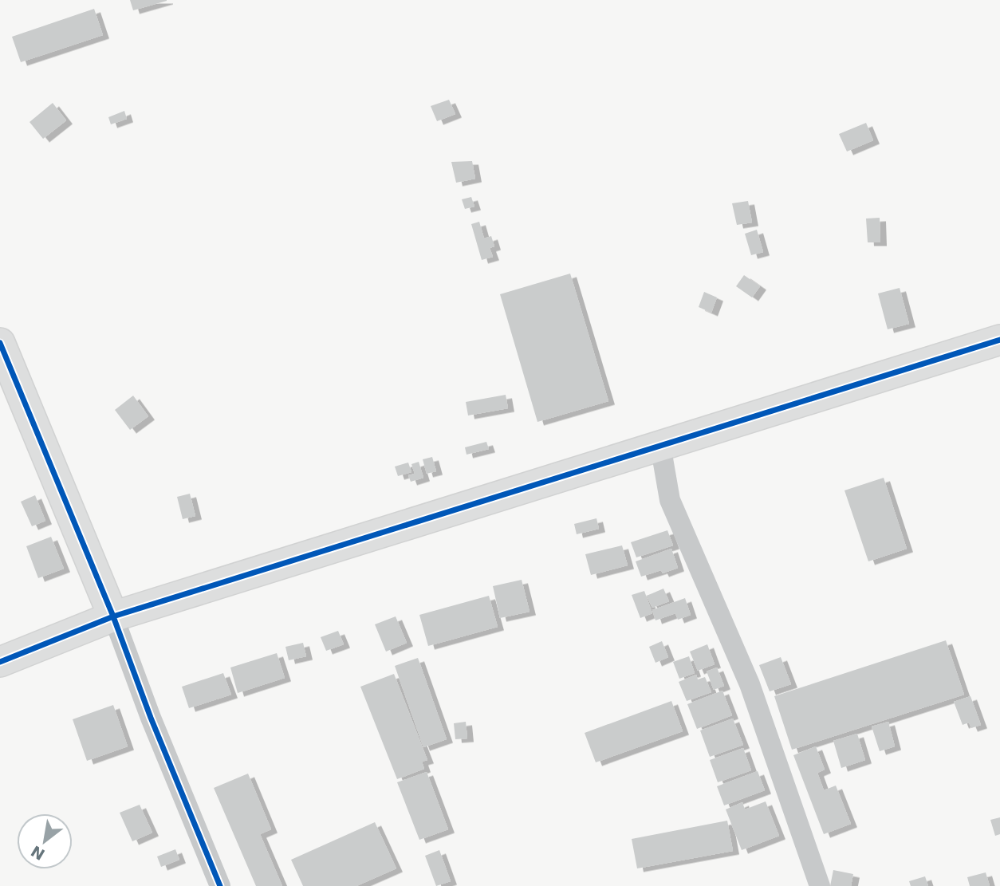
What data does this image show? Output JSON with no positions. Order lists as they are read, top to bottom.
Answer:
{
  "north": "bottom left"
}
